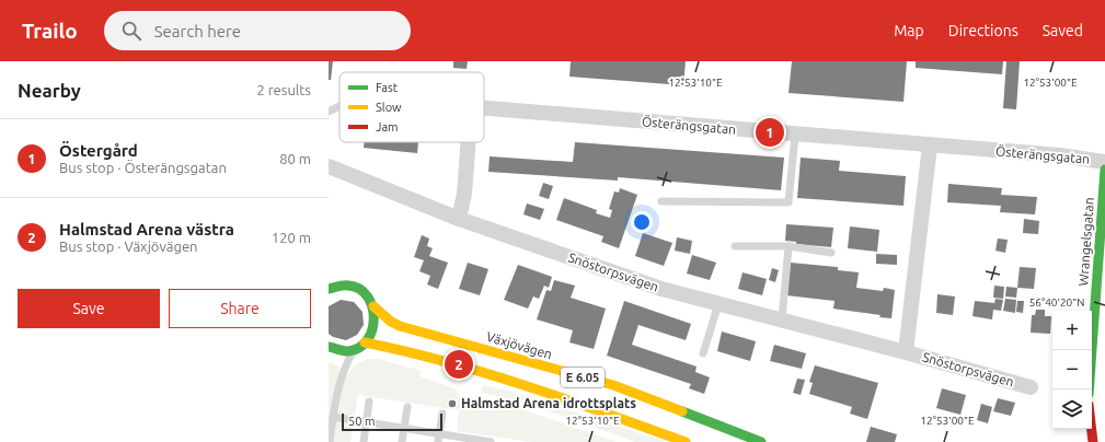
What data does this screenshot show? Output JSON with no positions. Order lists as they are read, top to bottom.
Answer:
{
  "streets": {
    "main road": ["Wrangelsgatan", "Växjövägen", "E 6.05"],
    "street": ["Österängsgatan", "Snöstorpsvägen"]
  },
  "crossings": [
    ["Österängsgatan", "Wrangelsgatan"],
    ["Österängsgatan", "Snöstorpsvägen"]
  ],
  "places": ["Halmstad Arena idrottsplats"],
  "legend": ["Fast", "Slow", "Jam"],
  "scale_bar": "50 m",
  "page": {
    "header": "Trailo",
    "search": "Search here",
    "nav": ["Map", "Directions", "Saved"],
    "heading": ["Nearby", "2 results"],
    "pins": ["1", "2"],
    "list": [
      {
        "mark": "1",
        "name": "Östergård",
        "note": "Bus stop · Österängsgatan",
        "value": "80 m"
      },
      {
        "mark": "2",
        "name": "Halmstad Arena västra",
        "note": "Bus stop · Växjövägen",
        "value": "120 m"
      }
    ],
    "buttons": ["Save", "Share"],
    "map_buttons": ["+", "−"],
    "scale": "50 m"
  },
  "coordinates": ["12°53'10\"E", "12°53'00\"E", "56°40'20\"N"]
}
